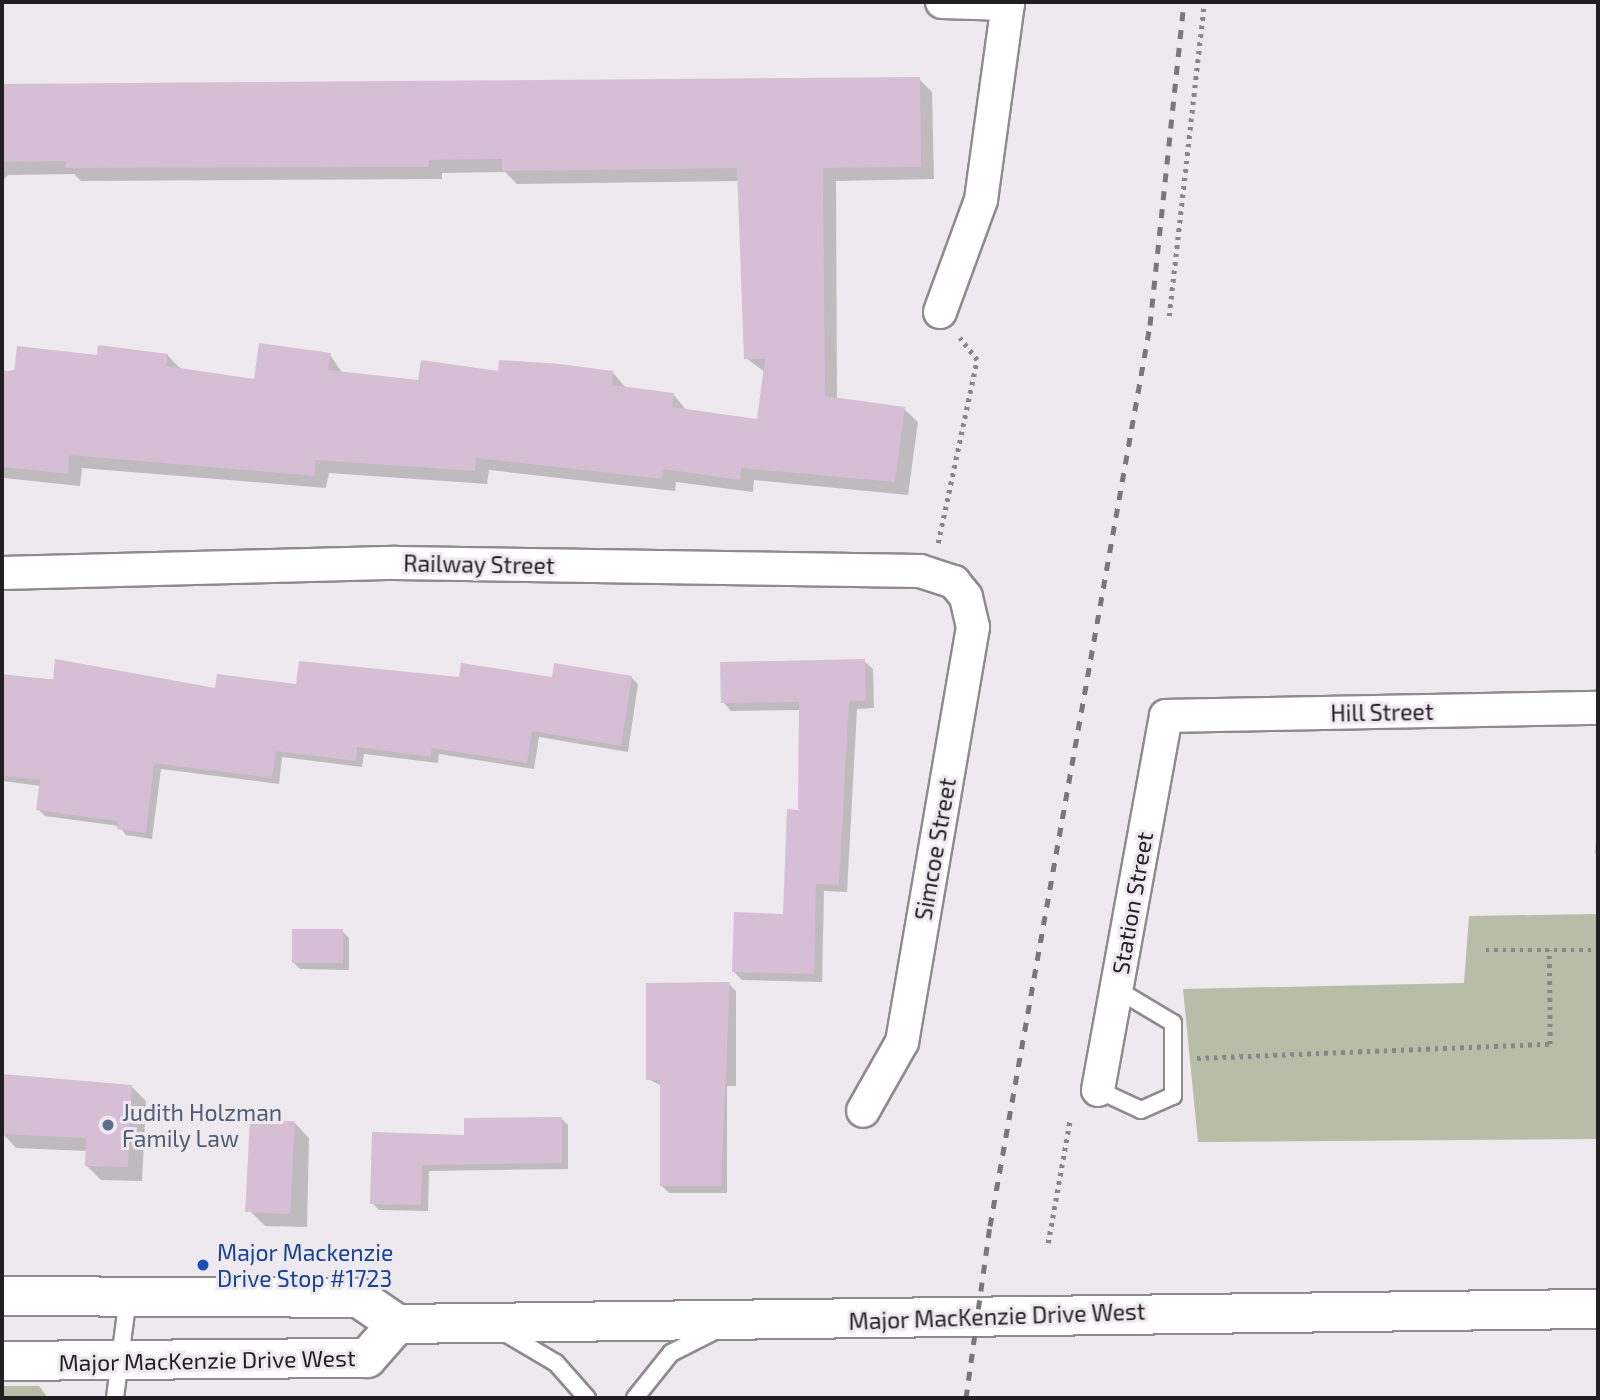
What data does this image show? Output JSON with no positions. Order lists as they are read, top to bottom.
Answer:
{
  "streets": {
    "main road": ["Major MacKenzie Drive West"],
    "street": [
      "Railway Street",
      "Hill Street",
      "Simcoe Street",
      "Station Street"
    ]
  },
  "crossings": [
    ["Railway Street", "Simcoe Street"],
    ["Hill Street", "Station Street"]
  ],
  "places": ["Judith Holzman Family Law", "Major Mackenzie Drive Stop #1723"]
}
